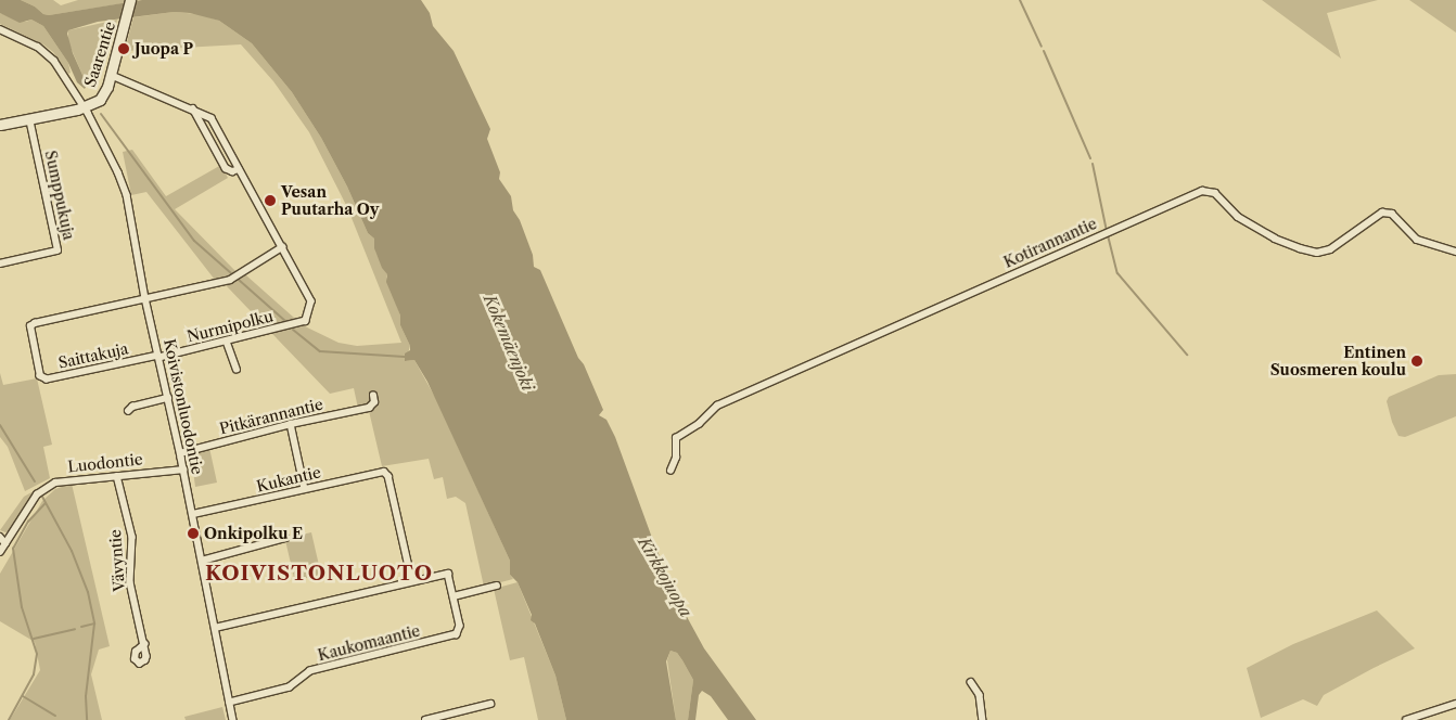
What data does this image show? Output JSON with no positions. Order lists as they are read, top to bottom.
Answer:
{
  "streets": {
    "street": [
      "Saarentie",
      "Sumppukuja",
      "Kotirannantie",
      "Nurmipolku",
      "Saittakuja",
      "Koivistonluodontie",
      "Pitkärannantie",
      "Luodontie",
      "Kukantie",
      "Vävyntie",
      "Kaukomaantie"
    ]
  },
  "crossings": [
    ["Saarentie", "Koivistonluodontie"],
    ["Nurmipolku", "Saittakuja"],
    ["Nurmipolku", "Koivistonluodontie"],
    ["Saittakuja", "Koivistonluodontie"],
    ["Koivistonluodontie", "Pitkärannantie"],
    ["Koivistonluodontie", "Luodontie"],
    ["Koivistonluodontie", "Kukantie"],
    ["Koivistonluodontie", "Kaukomaantie"],
    ["Luodontie", "Vävyntie"]
  ],
  "districts": ["KOIVISTONLUOTO"],
  "water": ["Kokemäenjoki", "Kirkkojuopa"],
  "places": [
    "Juopa P",
    "Vesan Puutarha Oy",
    "Entinen Suosmeren koulu",
    "Onkipolku E"
  ]
}
